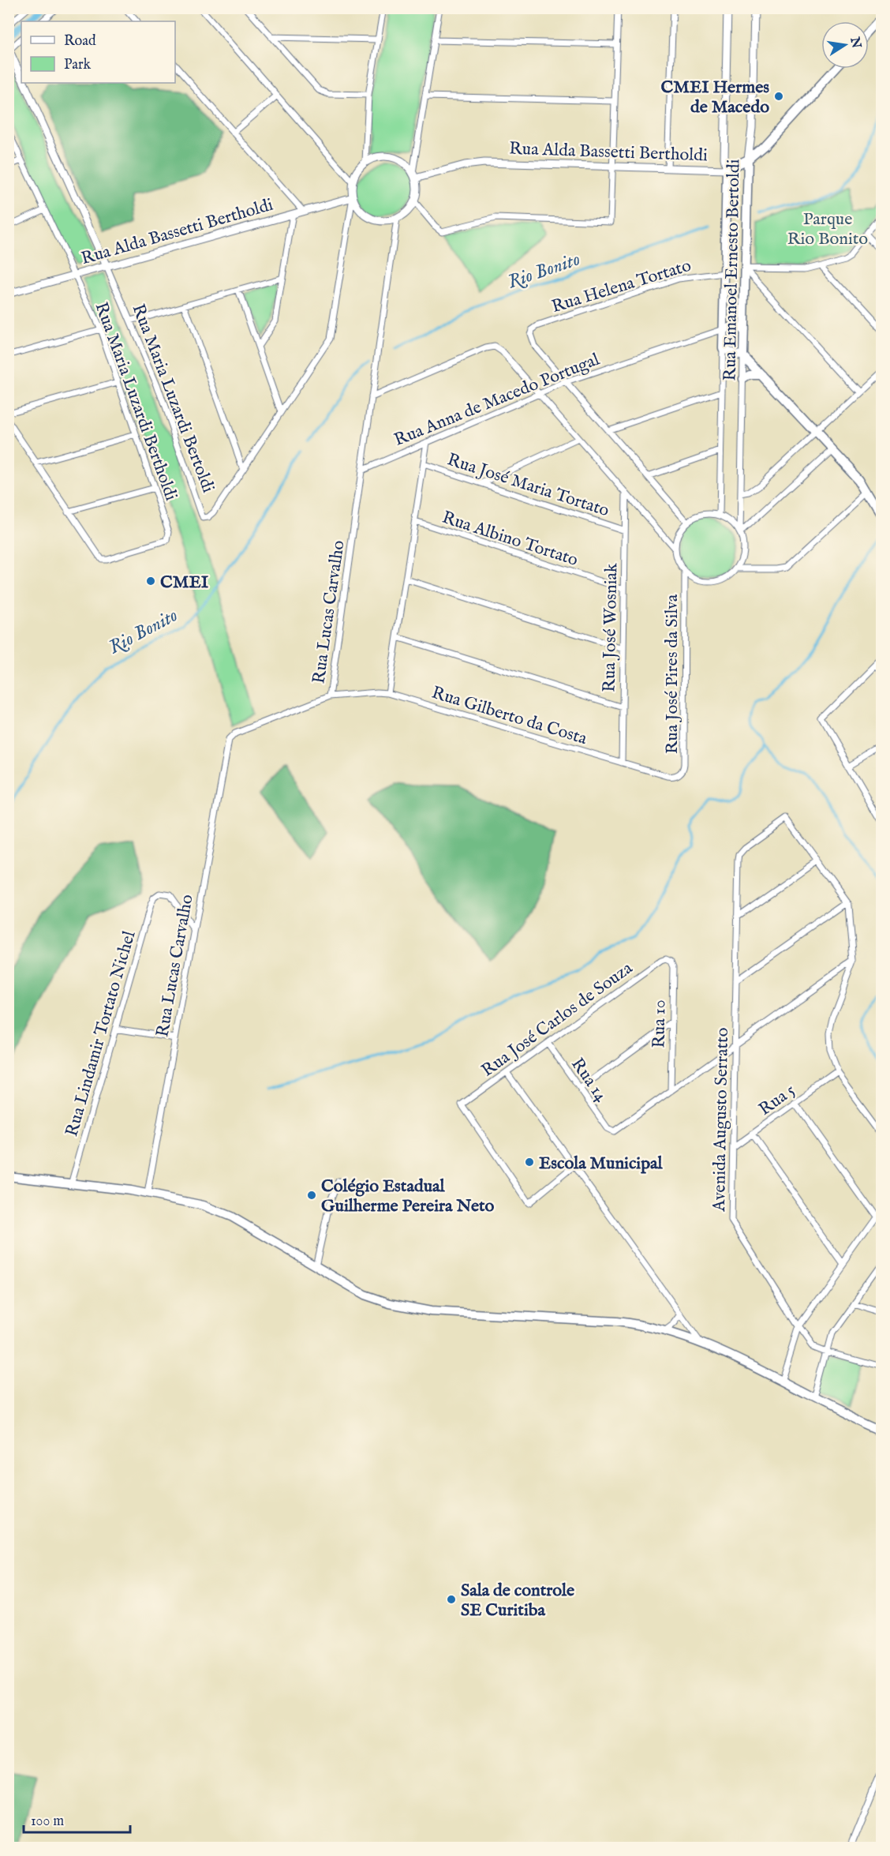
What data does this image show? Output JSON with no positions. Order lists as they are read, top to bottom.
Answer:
{
  "streets": {
    "main road": ["Rua Alda Bassetti Bertholdi", "Rua Emanoel Ernesto Bertoldi"],
    "street": [
      "Rua Helena Tortato",
      "Rua Maria Luzardi Bertoldi",
      "Rua Anna de Macedo Portugal",
      "Rua Maria Luzardi Bertholdi",
      "Rua José Maria Tortato",
      "Rua Albino Tortato",
      "Rua Lucas Carvalho",
      "Rua José Wosniak",
      "Rua José Pires da Silva",
      "Rua Gilberto da Costa",
      "Rua José Carlos de Souza",
      "Rua 10",
      "Rua Lindamir Tortato Nichel",
      "Rua 14",
      "Rua 5",
      "Avenida Augusto Serratto"
    ]
  },
  "crossings": [
    ["Rua Alda Bassetti Bertholdi", "Rua Emanoel Ernesto Bertoldi"],
    ["Rua Alda Bassetti Bertholdi", "Rua Maria Luzardi Bertoldi"],
    ["Rua Alda Bassetti Bertholdi", "Rua Maria Luzardi Bertholdi"],
    ["Rua Alda Bassetti Bertholdi", "Rua Lucas Carvalho"],
    ["Rua Emanoel Ernesto Bertoldi", "Rua Helena Tortato"],
    ["Rua Emanoel Ernesto Bertoldi", "Rua Anna de Macedo Portugal"],
    ["Rua Emanoel Ernesto Bertoldi", "Rua José Pires da Silva"],
    ["Rua Helena Tortato", "Rua Anna de Macedo Portugal"],
    ["Rua Anna de Macedo Portugal", "Rua Lucas Carvalho"],
    ["Rua José Maria Tortato", "Rua José Wosniak"],
    ["Rua Albino Tortato", "Rua José Wosniak"],
    ["Rua Lucas Carvalho", "Rua Gilberto da Costa"],
    ["Rua Lucas Carvalho", "Rua Lindamir Tortato Nichel"],
    ["Rua José Wosniak", "Rua Gilberto da Costa"],
    ["Rua José Pires da Silva", "Rua Gilberto da Costa"],
    ["Rua José Carlos de Souza", "Rua 10"],
    ["Rua José Carlos de Souza", "Rua 14"],
    ["Rua 10", "Rua 14"],
    ["Rua 5", "Avenida Augusto Serratto"]
  ],
  "water": ["Rio Bonito"],
  "parks": ["Parque Rio Bonito"],
  "places": [
    "CMEI Hermes de Macedo",
    "CMEI",
    "Escola Municipal",
    "Colégio Estadual Guilherme Pereira Neto",
    "Sala de controle SE Curitiba"
  ],
  "legend": ["Road", "Park"],
  "scale_bar": "100 m",
  "north": "right"
}
